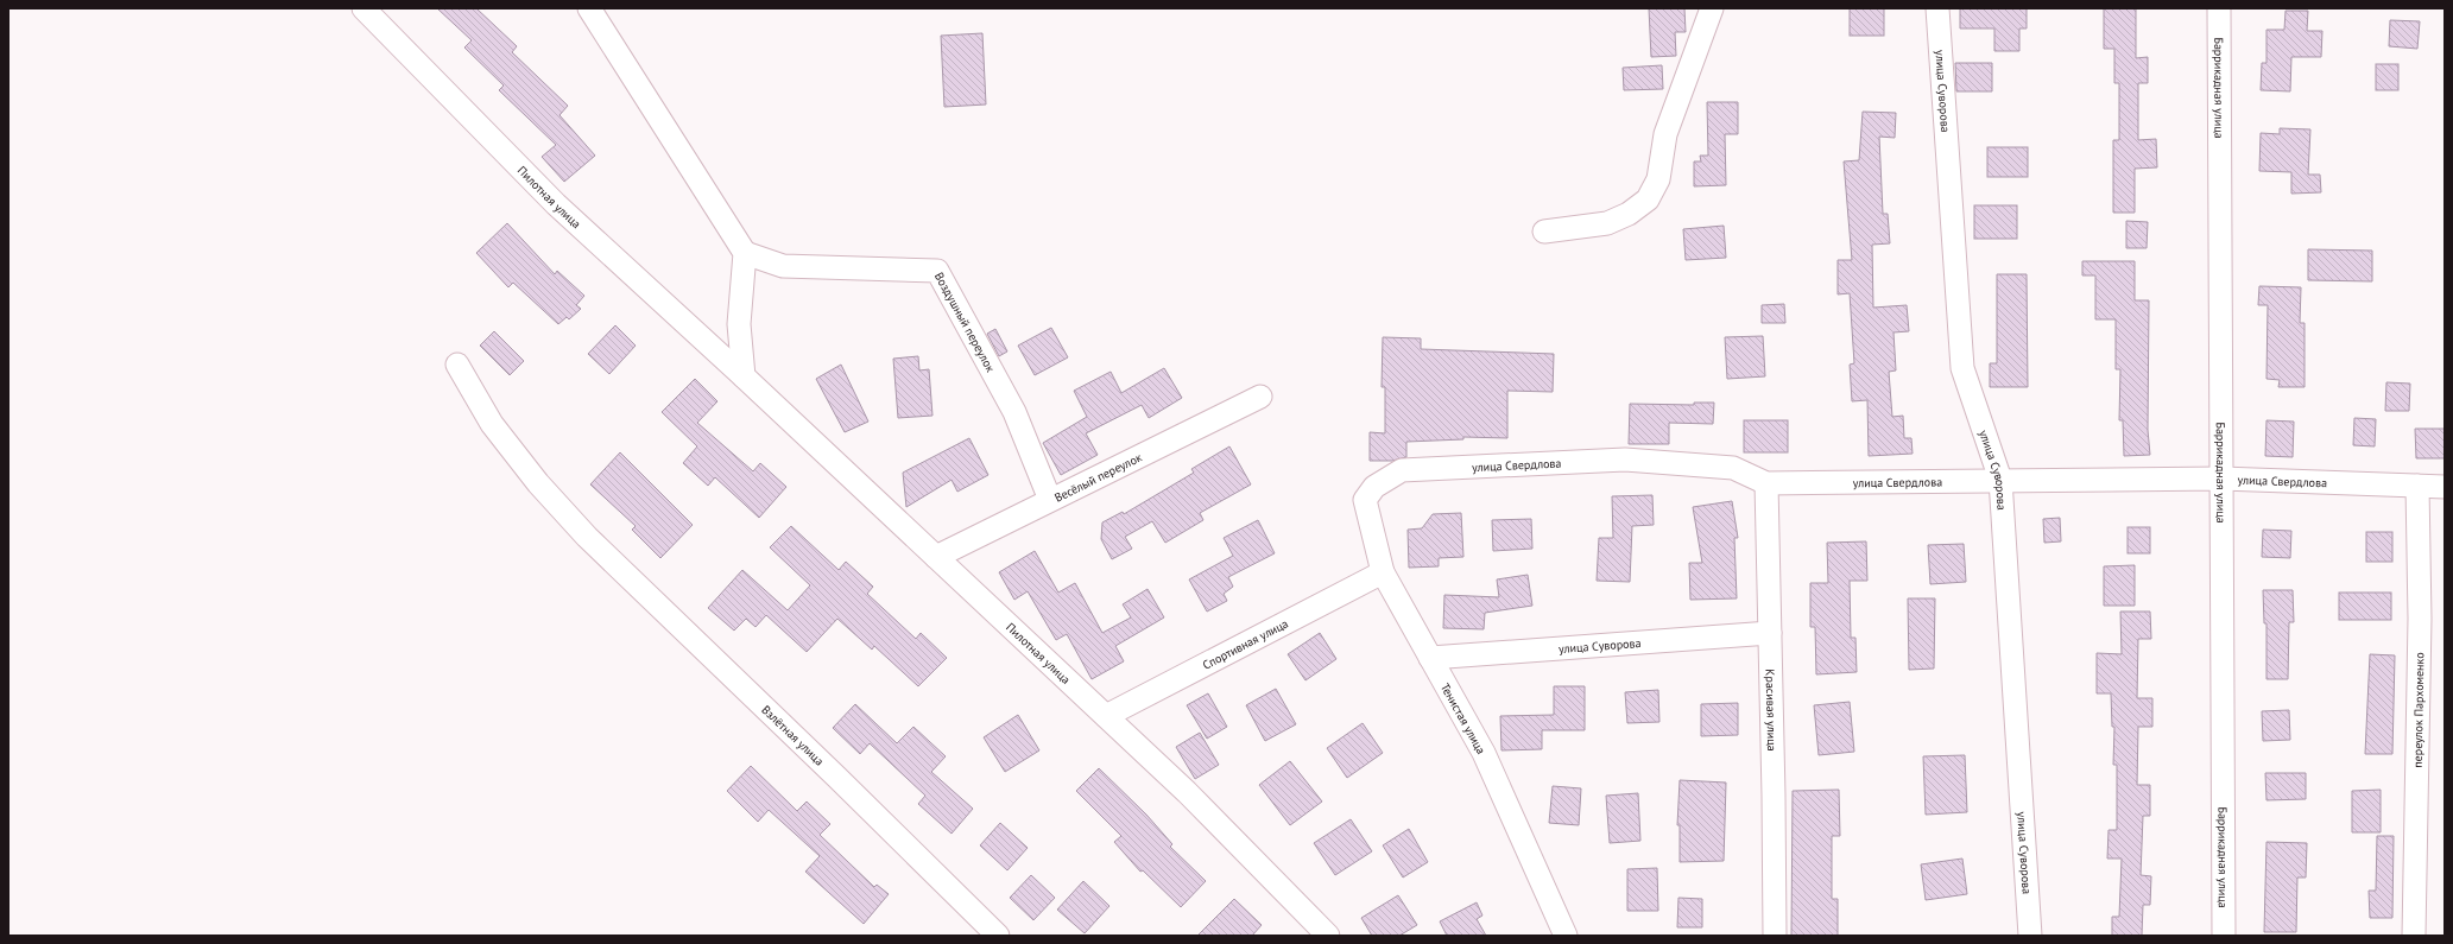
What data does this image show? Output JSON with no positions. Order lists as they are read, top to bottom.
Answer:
{
  "streets": {
    "street": [
      "Баррикадная улица",
      "улица Суворова",
      "Пилотная улица",
      "Воздушный переулок",
      "улица Свердлова",
      "Весёлый переулок",
      "Спортивная улица",
      "Красивая улица",
      "переулок Пархоменко",
      "Тенистая улица",
      "Взлётная улица"
    ]
  },
  "crossings": [
    ["Баррикадная улица", "улица Свердлова"],
    ["улица Суворова", "улица Свердлова"],
    ["улица Суворова", "Красивая улица"],
    ["улица Суворова", "Тенистая улица"],
    ["Пилотная улица", "Весёлый переулок"],
    ["Пилотная улица", "Спортивная улица"],
    ["Воздушный переулок", "Весёлый переулок"],
    ["улица Свердлова", "Красивая улица"],
    ["улица Свердлова", "переулок Пархоменко"],
    ["улица Свердлова", "Тенистая улица"],
    ["Спортивная улица", "Тенистая улица"]
  ]
}
